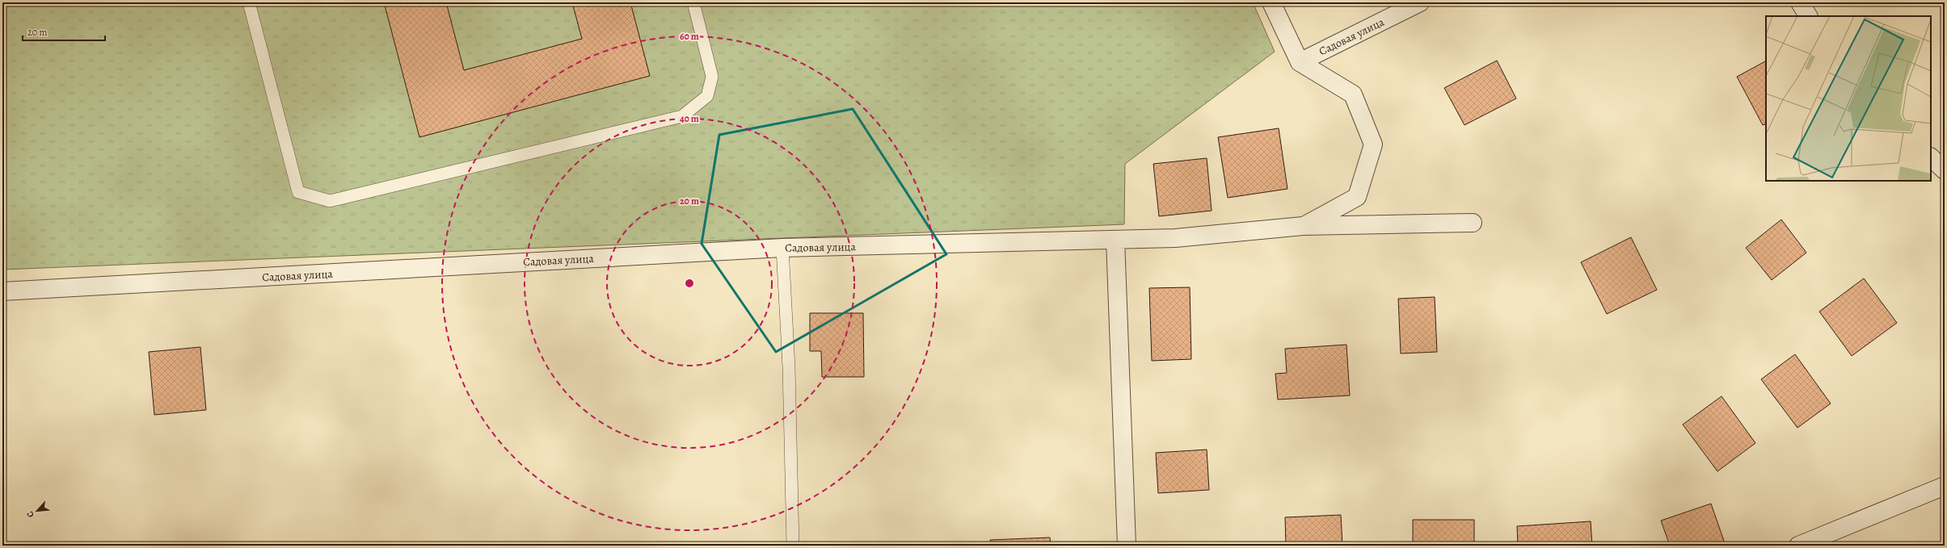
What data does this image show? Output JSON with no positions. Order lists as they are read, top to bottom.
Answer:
{
  "streets": {
    "street": ["Садовая улица"]
  },
  "scale_bar": "20 m",
  "north": "bottom left",
  "rings": ["60 m", "40 m", "20 m"]
}
